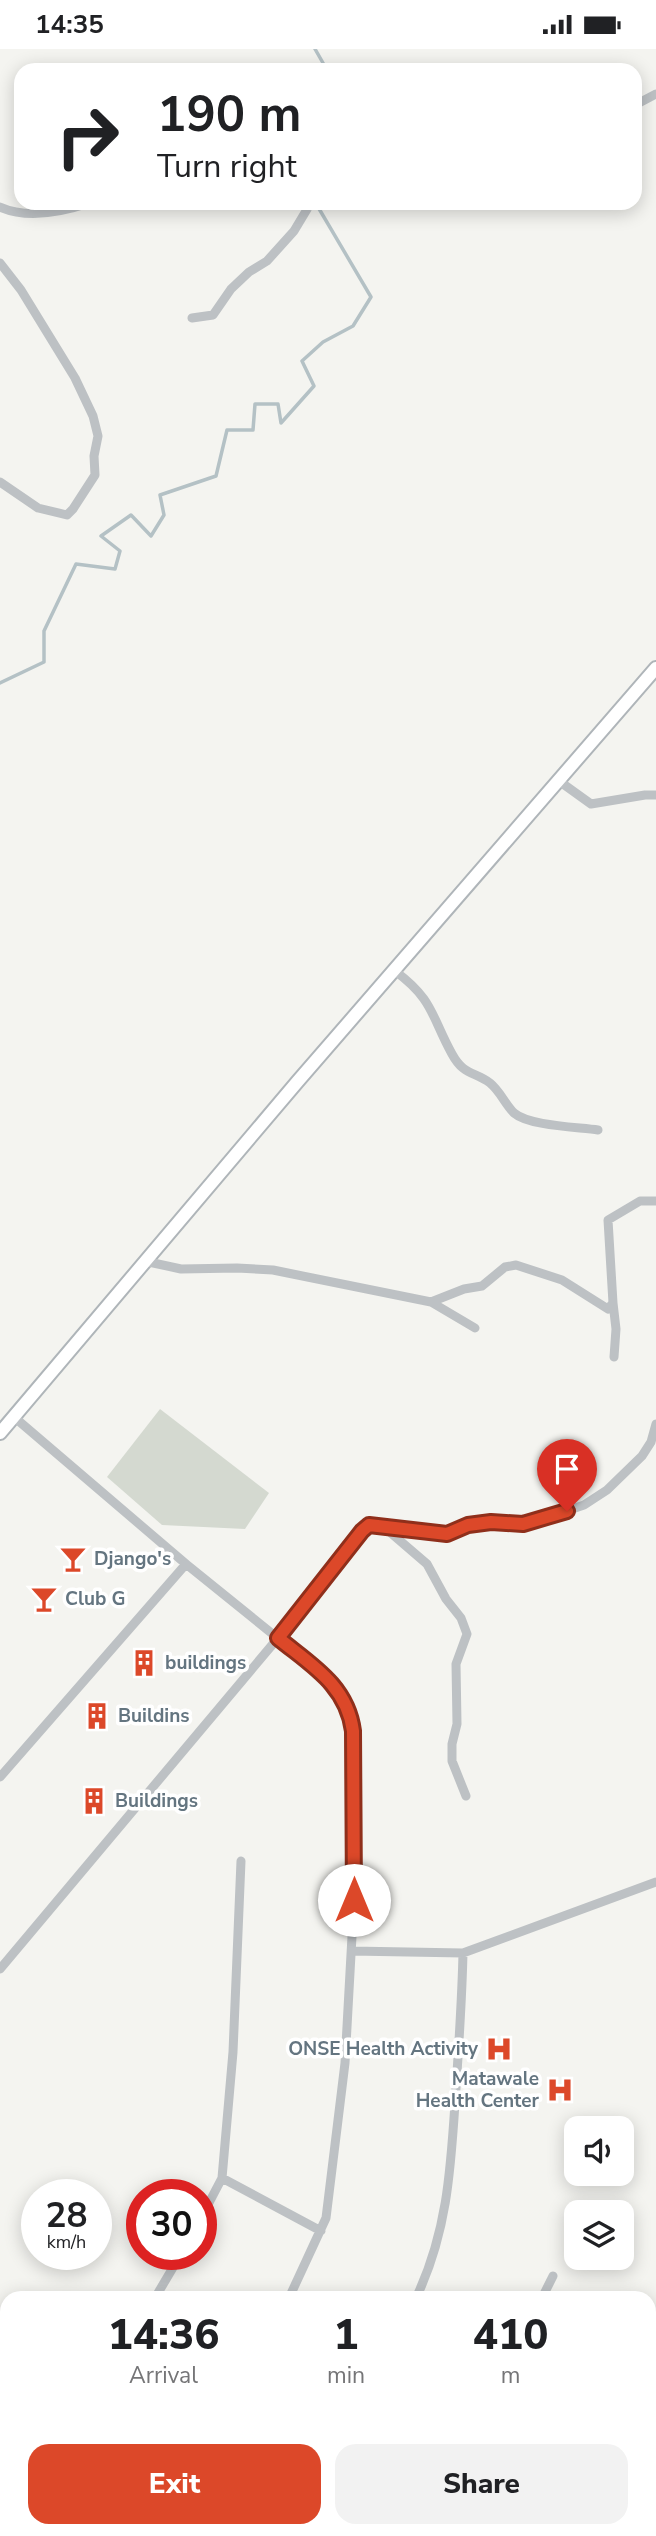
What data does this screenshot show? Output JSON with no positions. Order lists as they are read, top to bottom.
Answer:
{
  "places": {
    "bar": ["Django's", "Club G"],
    "building": ["buildings", "Buildins", "Buildings"],
    "hospital": ["ONSE Health Activity", "Matawale Health Center"]
  },
  "page": {
    "status": "14:35",
    "turn": ["190 m", "Turn right"],
    "speed": "28 km/h",
    "limit": "30",
    "eta": [
      "14:36",
      "Arrival",
      "1",
      "min",
      "410",
      "m"
    ],
    "buttons": ["Exit", "Share"]
  }
}
